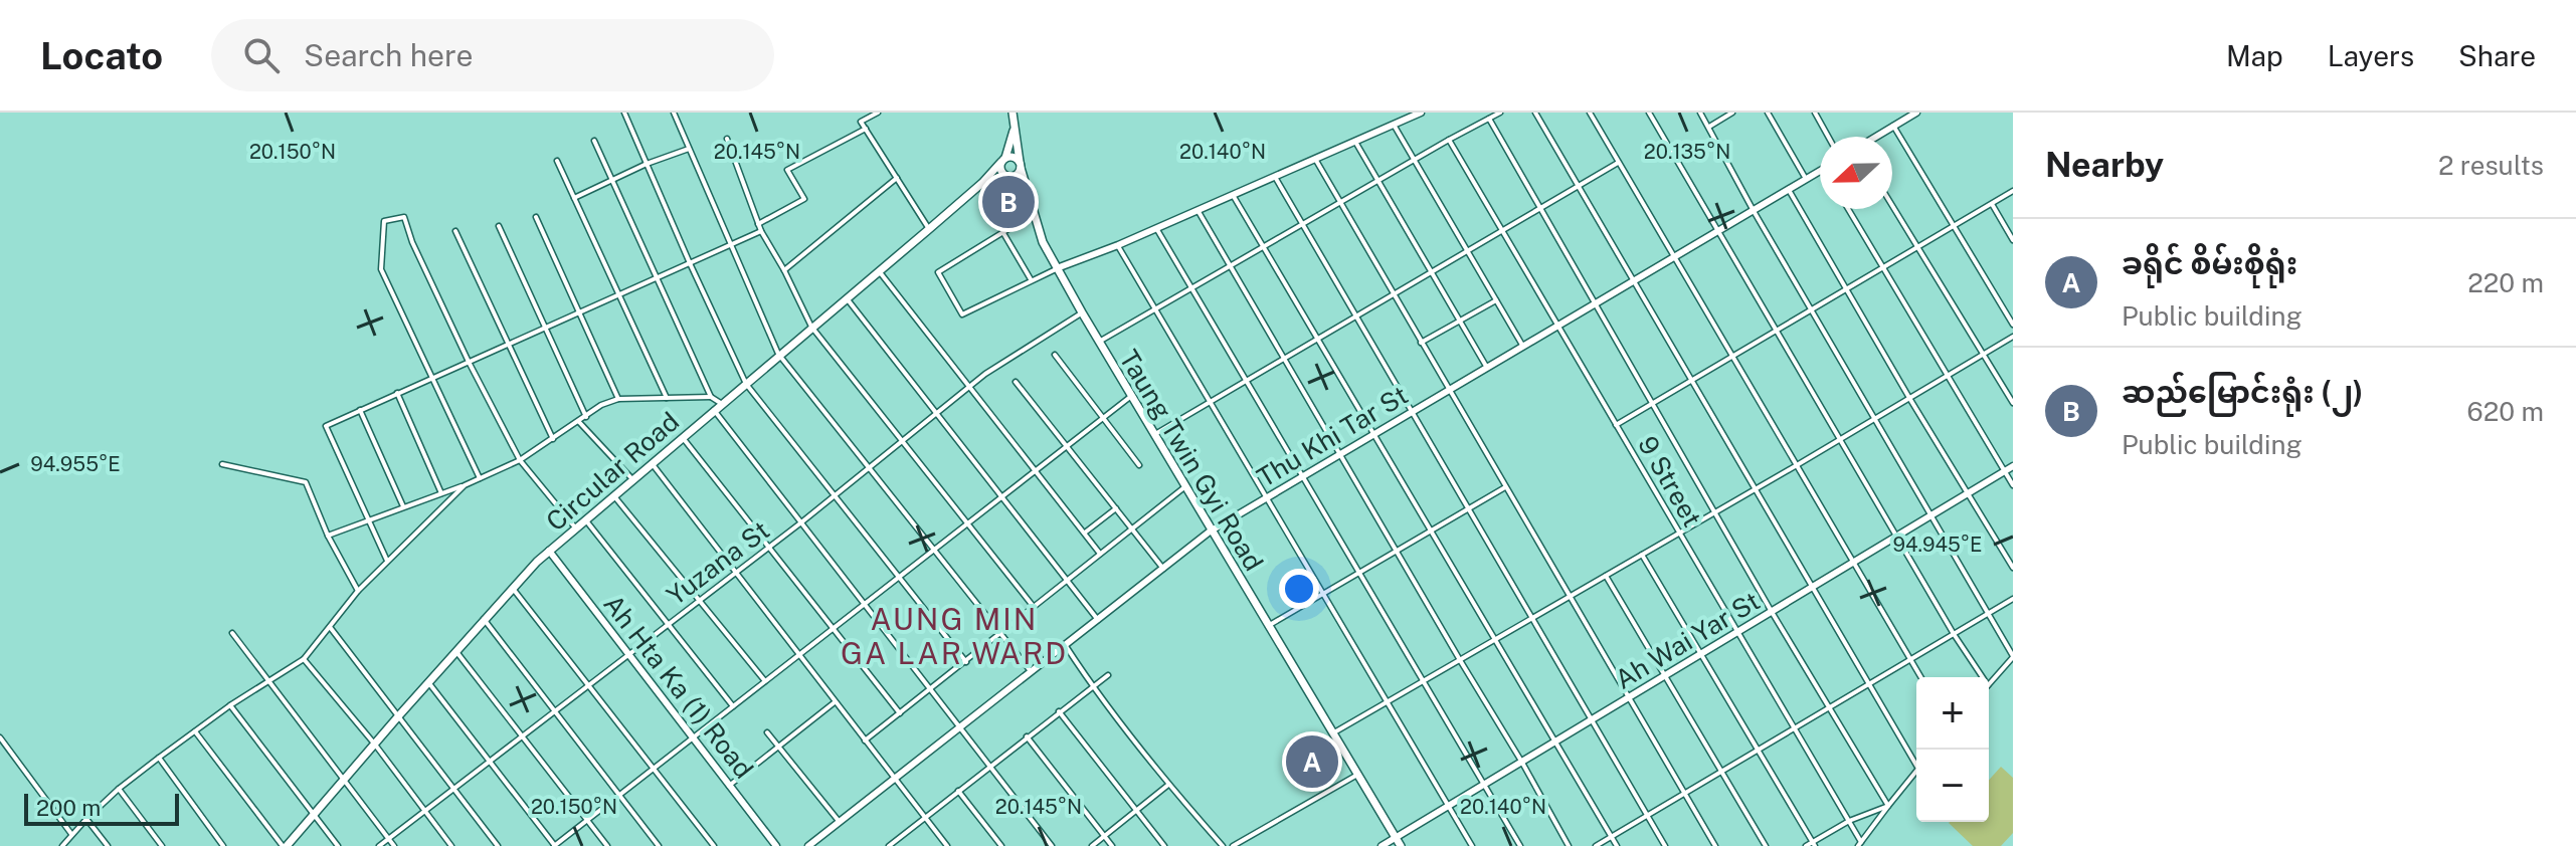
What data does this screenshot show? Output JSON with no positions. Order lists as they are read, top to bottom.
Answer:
{
  "streets": {
    "main road": ["Taung Twin Gyi Road", "Circular Road"],
    "street": [
      "Thu Khi Tar St",
      "9 Street",
      "Yuzana St",
      "Ah Wai Yar St",
      "Ah Hta Ka (1) Road"
    ]
  },
  "crossings": [
    ["Thu Khi Tar St", "Taung Twin Gyi Road"],
    ["Thu Khi Tar St", "9 Street"],
    ["Taung Twin Gyi Road", "Circular Road"],
    ["Taung Twin Gyi Road", "Yuzana St"],
    ["Taung Twin Gyi Road", "Ah Wai Yar St"],
    ["Circular Road", "Ah Hta Ka (1) Road"],
    ["9 Street", "Ah Wai Yar St"],
    ["Yuzana St", "Ah Hta Ka (1) Road"]
  ],
  "districts": ["AUNG MIN GA LAR WARD"],
  "scale_bar": "200 m",
  "north": "left",
  "page": {
    "header": "Locato",
    "search": "Search here",
    "nav": ["Map", "Layers", "Share"],
    "heading": ["Nearby", "2 results"],
    "pins": ["B", "A"],
    "list": [
      {
        "mark": "A",
        "name": "ခရိုင် စိမ်းစိုရုံး",
        "note": "Public building",
        "value": "220 m"
      },
      {
        "mark": "B",
        "name": "ဆည်မြောင်းရုံး (၂)",
        "note": "Public building",
        "value": "620 m"
      }
    ],
    "map_buttons": ["+", "−"],
    "scale": "200 m"
  },
  "coordinates": [
    "20.150°N",
    "20.145°N",
    "20.140°N",
    "20.135°N",
    "94.955°E",
    "94.945°E"
  ]
}
